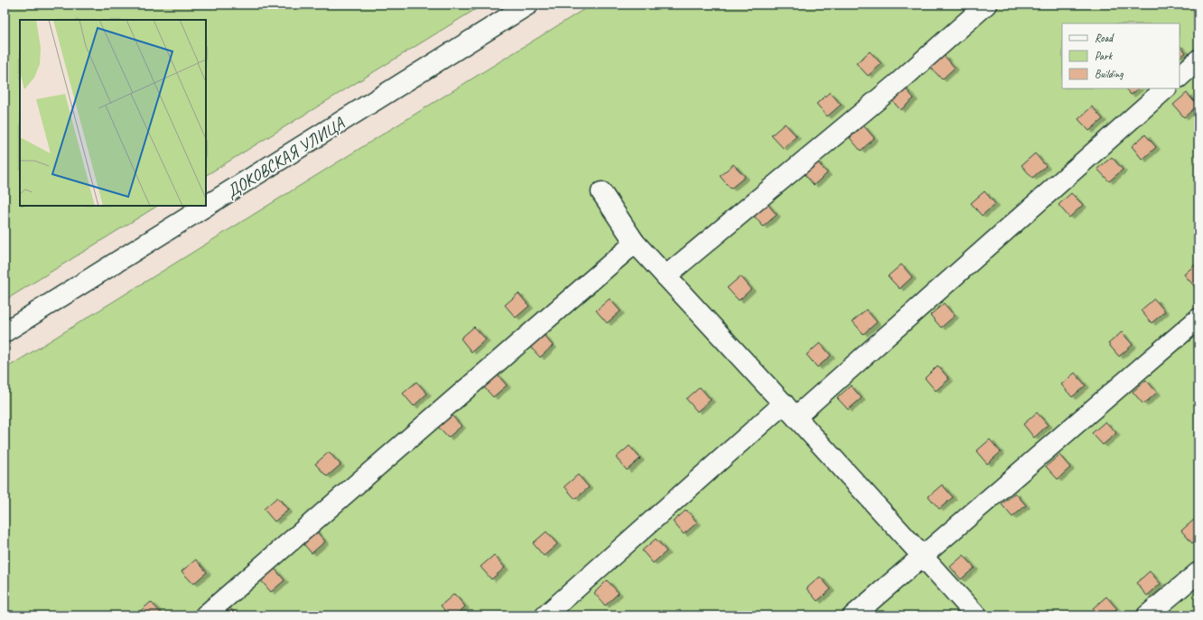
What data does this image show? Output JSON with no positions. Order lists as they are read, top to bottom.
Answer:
{
  "streets": {
    "street": ["ДОКОВСКАЯ УЛИЦА"]
  },
  "legend": ["Road", "Park", "Building"]
}
